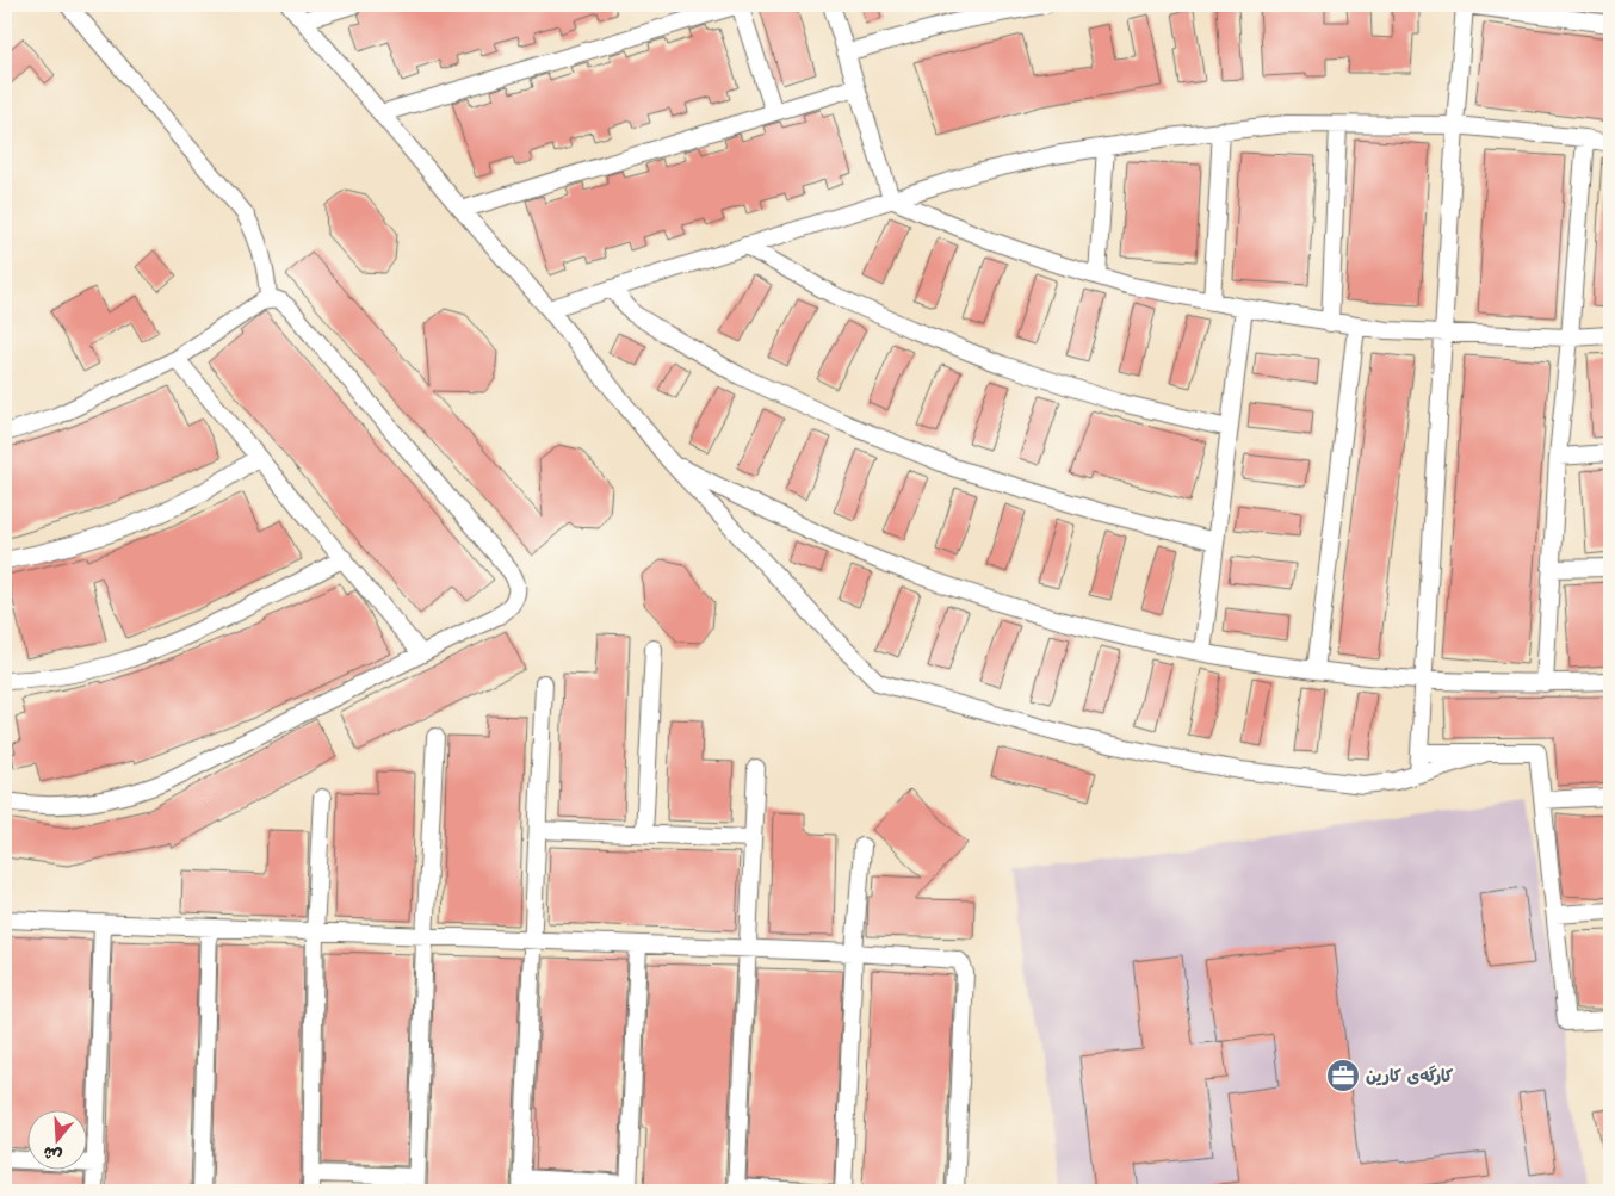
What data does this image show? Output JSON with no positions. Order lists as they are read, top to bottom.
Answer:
{
  "places": {
    "office": ["کارگەی کارین"]
  },
  "north": "bottom"
}
